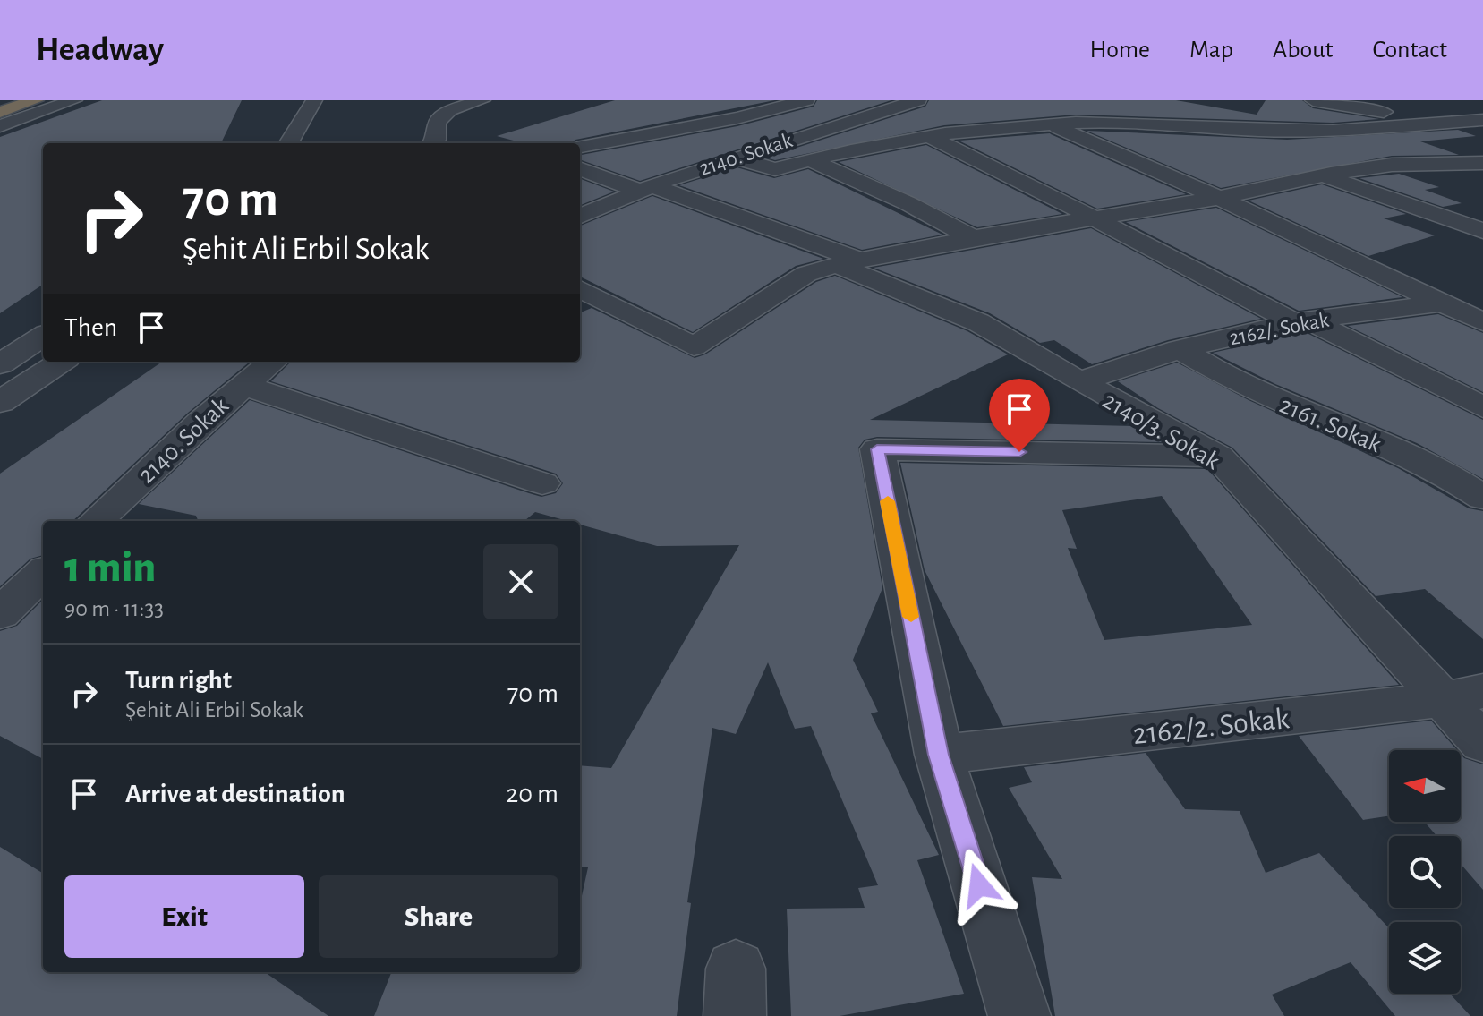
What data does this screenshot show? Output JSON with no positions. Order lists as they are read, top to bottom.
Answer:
{
  "streets": {
    "street": [
      "2140. Sokak",
      "2162/. Sokak",
      "2161. Sokak",
      "2140/3. Sokak",
      "2162/2. Sokak"
    ]
  },
  "crossings": [
    ["2140. Sokak", "2140/3. Sokak"],
    ["2162/. Sokak", "2161. Sokak"],
    ["2162/. Sokak", "2140/3. Sokak"],
    ["2140/3. Sokak", "2162/2. Sokak"]
  ],
  "north": "left",
  "page": {
    "header": "Headway",
    "nav": [
      "Home",
      "Map",
      "About",
      "Contact"
    ],
    "turn": ["70 m", "Şehit Ali Erbil Sokak"],
    "then": "Then",
    "heading": ["1 min", "90 m · 11:33"],
    "list": [
      {
        "name": "Turn right",
        "note": "Şehit Ali Erbil Sokak",
        "value": "70 m"
      },
      {
        "name": "Arrive at destination",
        "value": "20 m"
      }
    ],
    "buttons": ["Exit", "Share"]
  }
}
